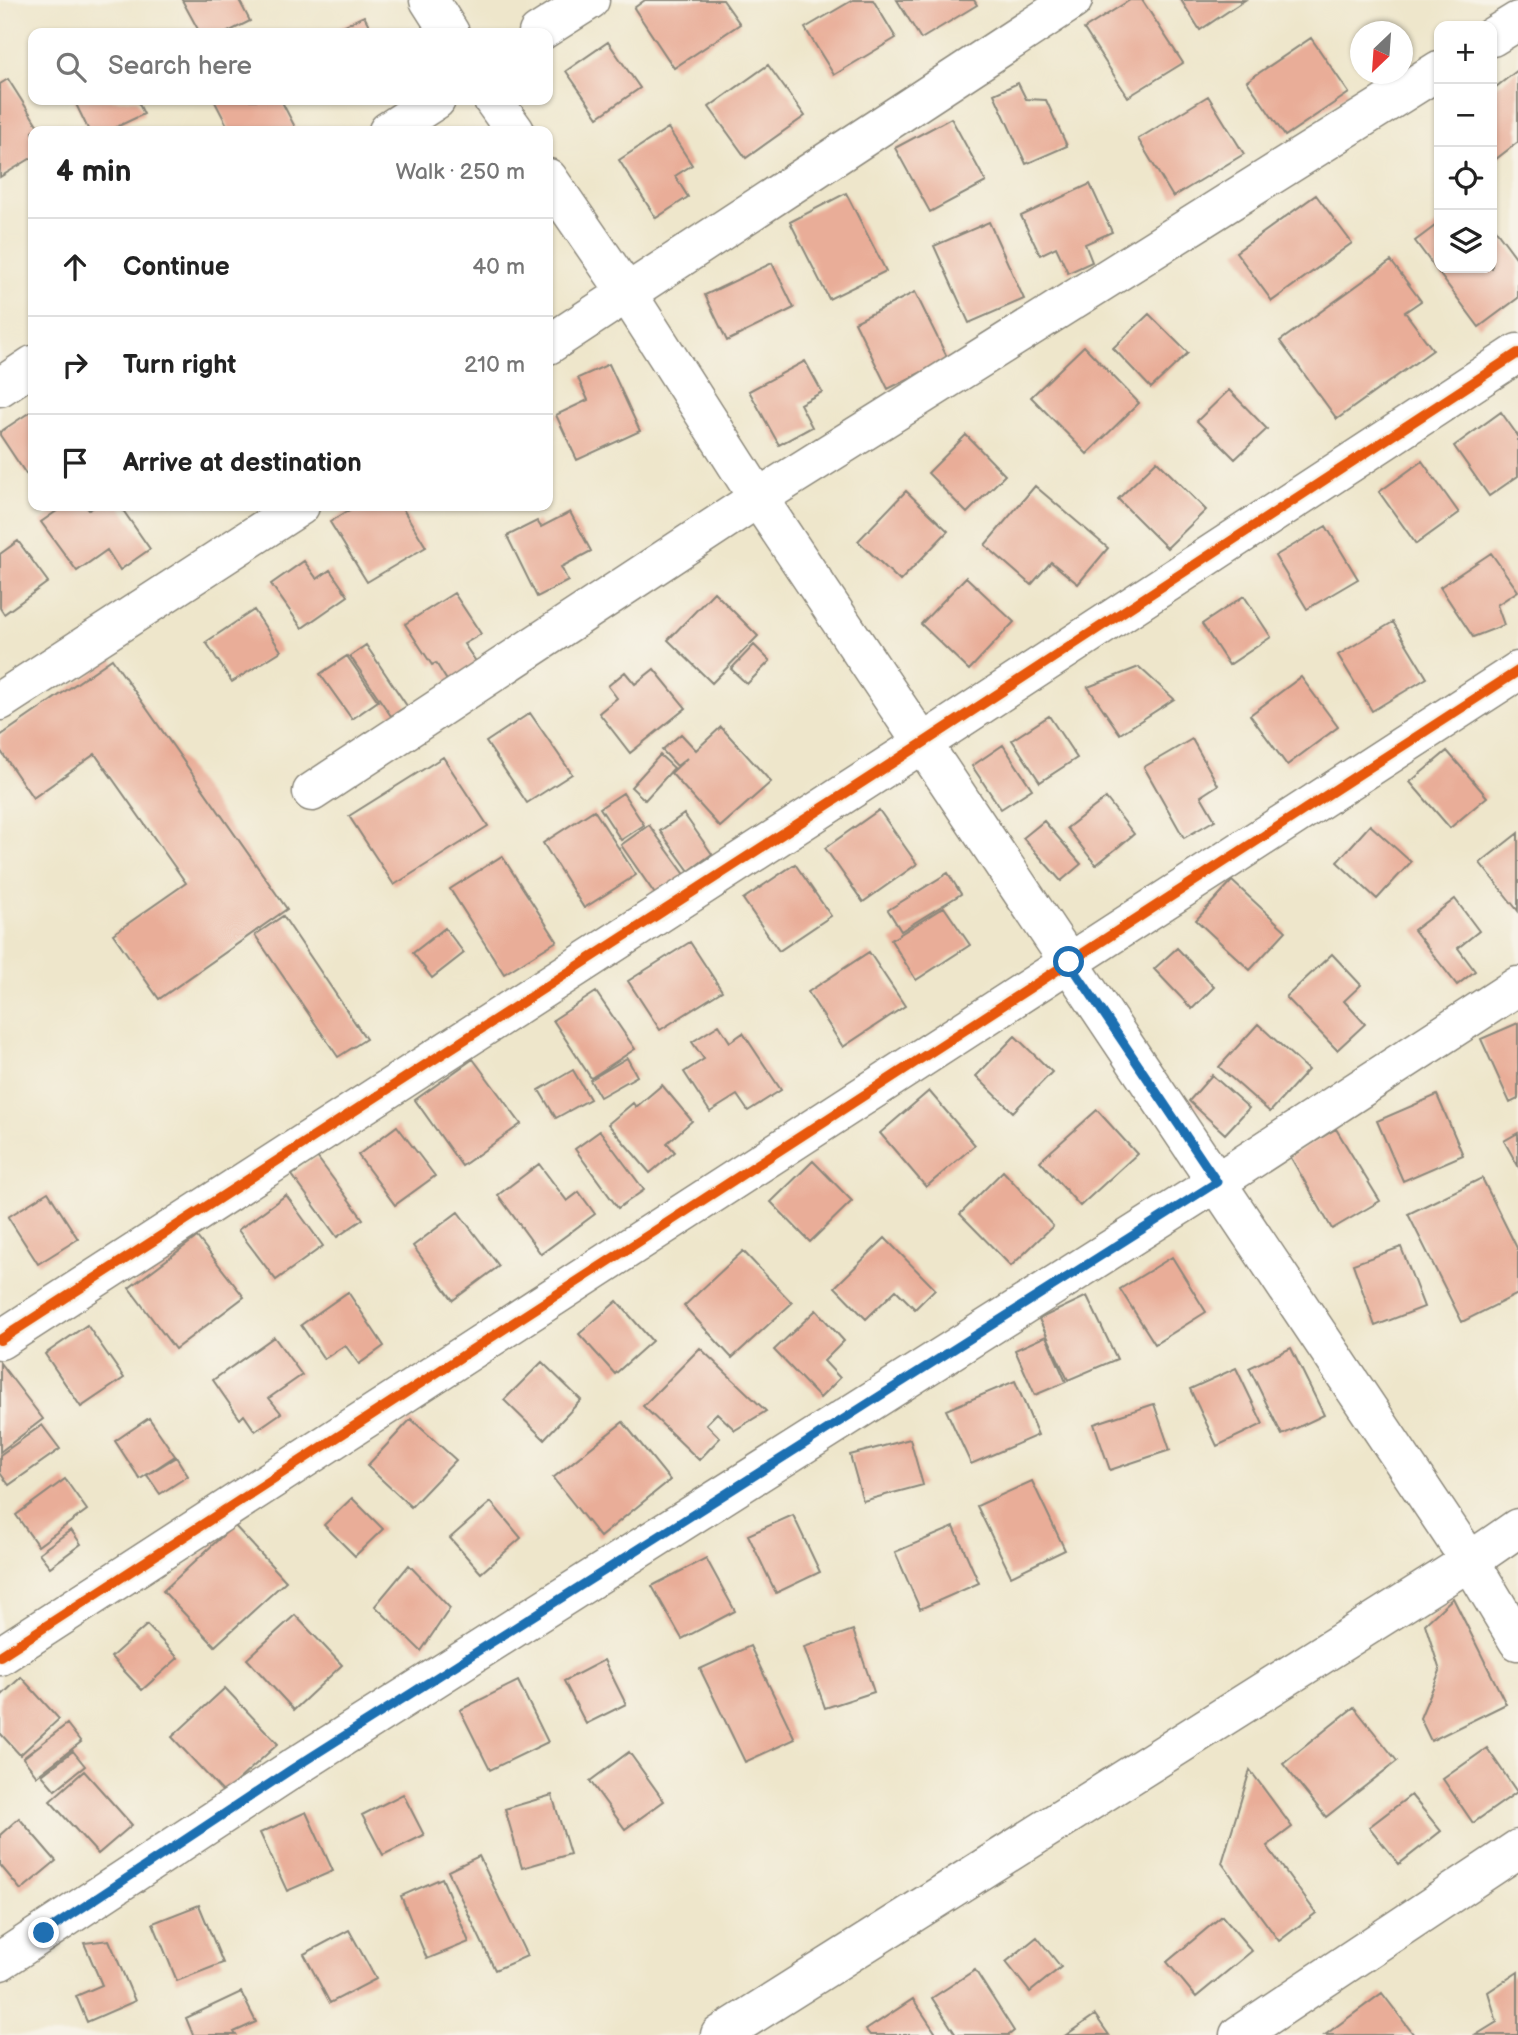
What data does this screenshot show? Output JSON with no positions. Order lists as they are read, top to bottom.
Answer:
{
  "north": "bottom left",
  "page": {
    "map_buttons": ["+", "−"],
    "search": "Search here",
    "heading": ["4 min", "Walk · 250 m"],
    "list": [
      ["Continue", "40 m"],
      ["Turn right", "210 m"],
      "Arrive at destination"
    ]
  }
}
